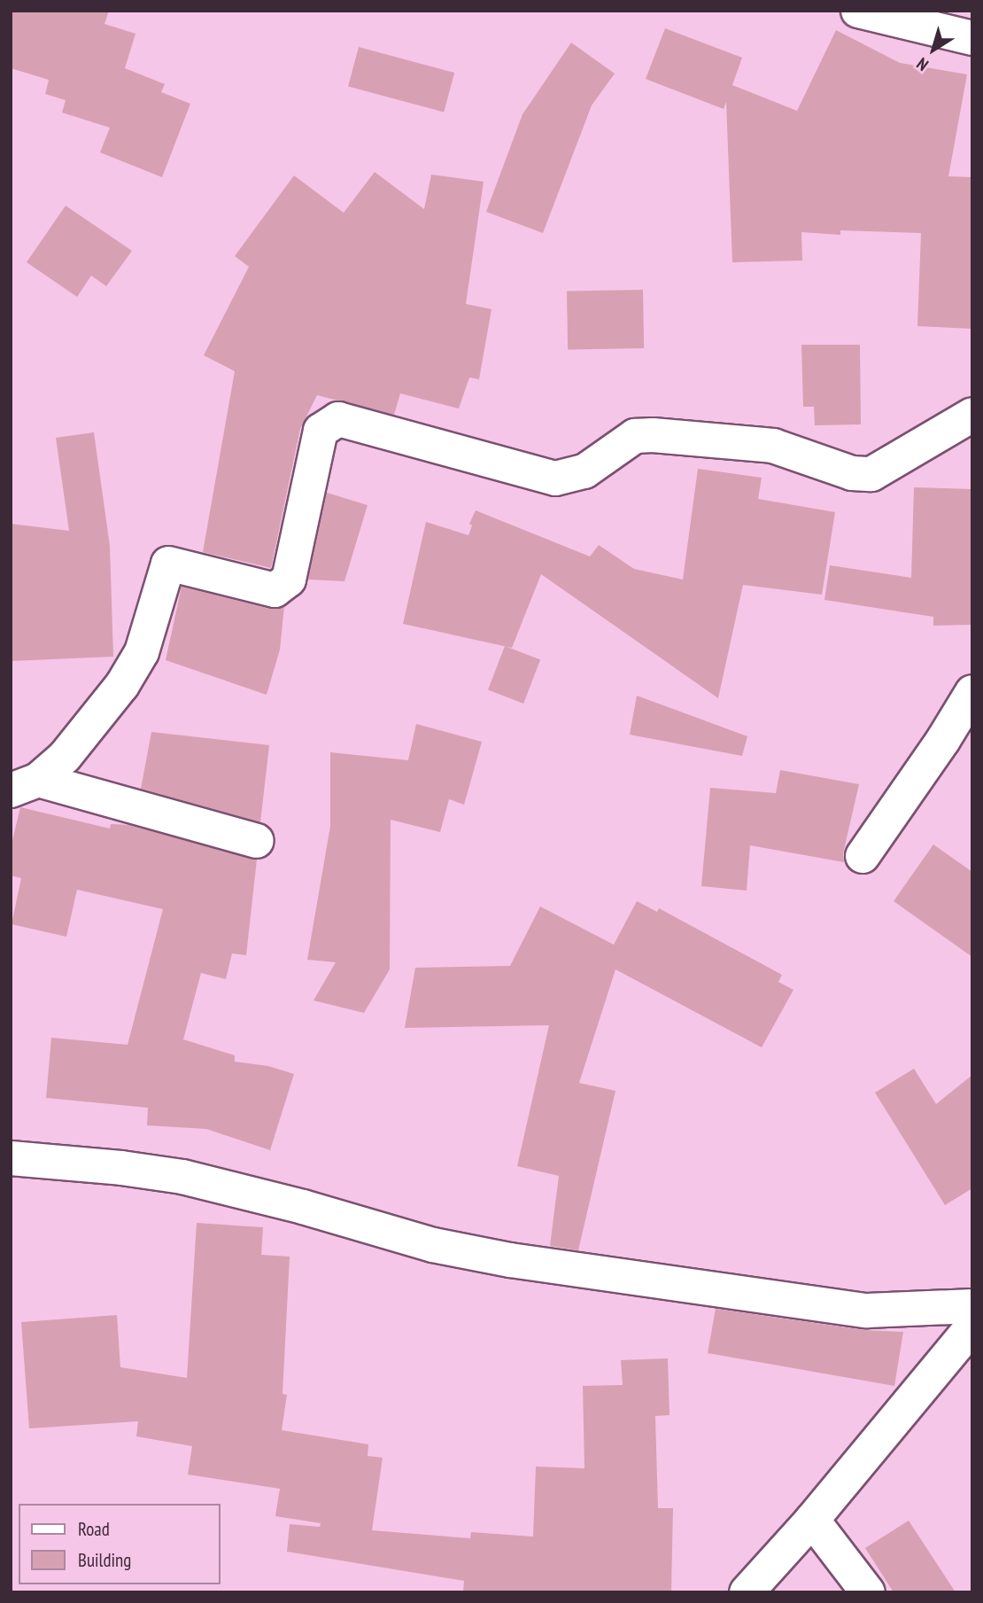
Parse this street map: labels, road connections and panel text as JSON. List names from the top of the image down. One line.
{"legend":["Road","Building"],"north":"bottom left"}
